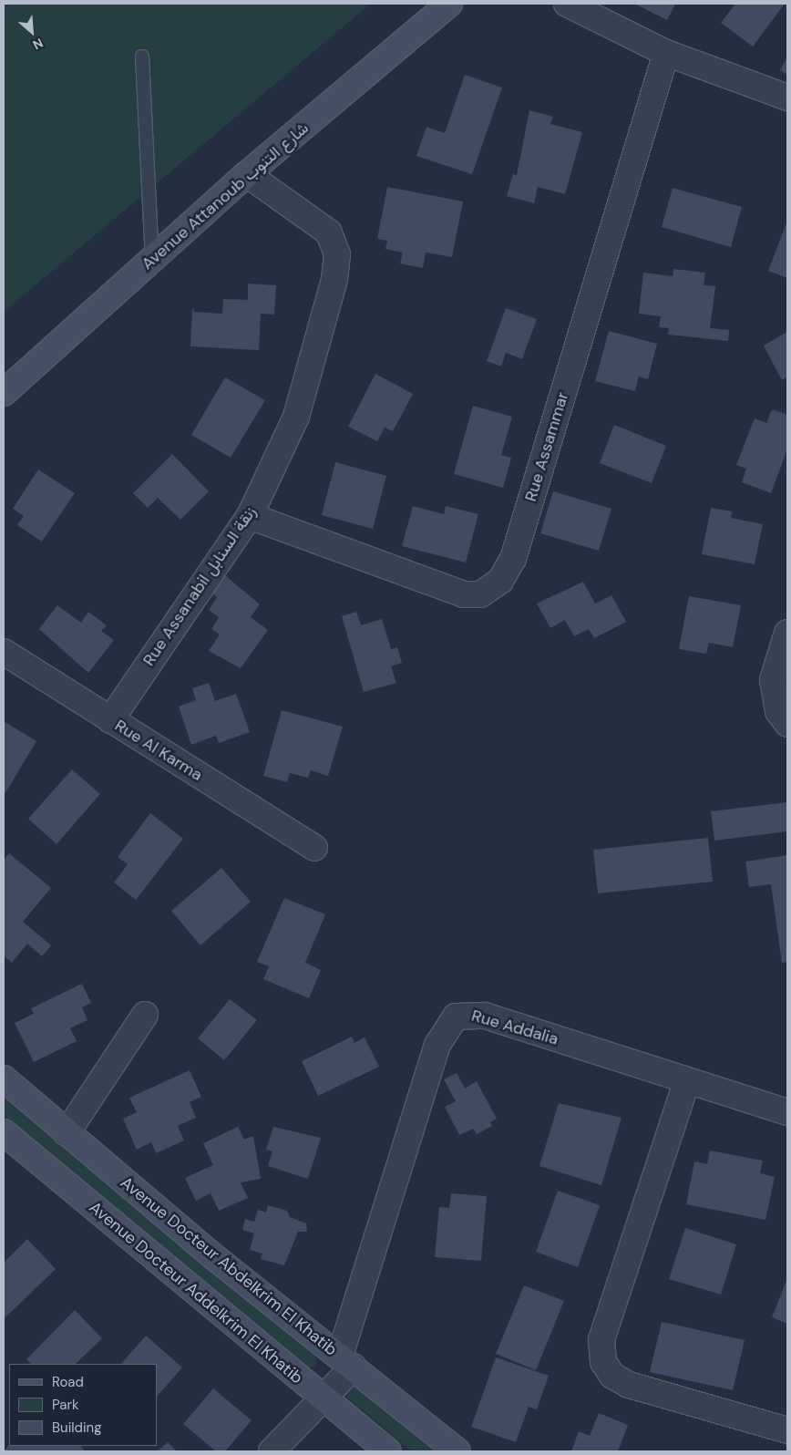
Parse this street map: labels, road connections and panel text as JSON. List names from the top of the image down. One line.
{"streets":{"main road":["Avenue Attanoub شارع التنوب","Avenue Docteur Abdelkrim El Khatib","Avenue Docteur Addelkrim El Khatib"],"street":["Rue Assammar","Rue Assanabil زنقة السنابل","Rue Al Karma","Rue Addalia"]},"crossings":[["Avenue Attanoub شارع التنوب","Rue Assanabil زنقة السنابل"],["Rue Assammar","Rue Assanabil زنقة السنابل"],["Rue Assanabil زنقة السنابل","Rue Al Karma"],["Rue Addalia","Avenue Docteur Abdelkrim El Khatib"]],"legend":["Road","Park","Building"],"north":"bottom right"}
